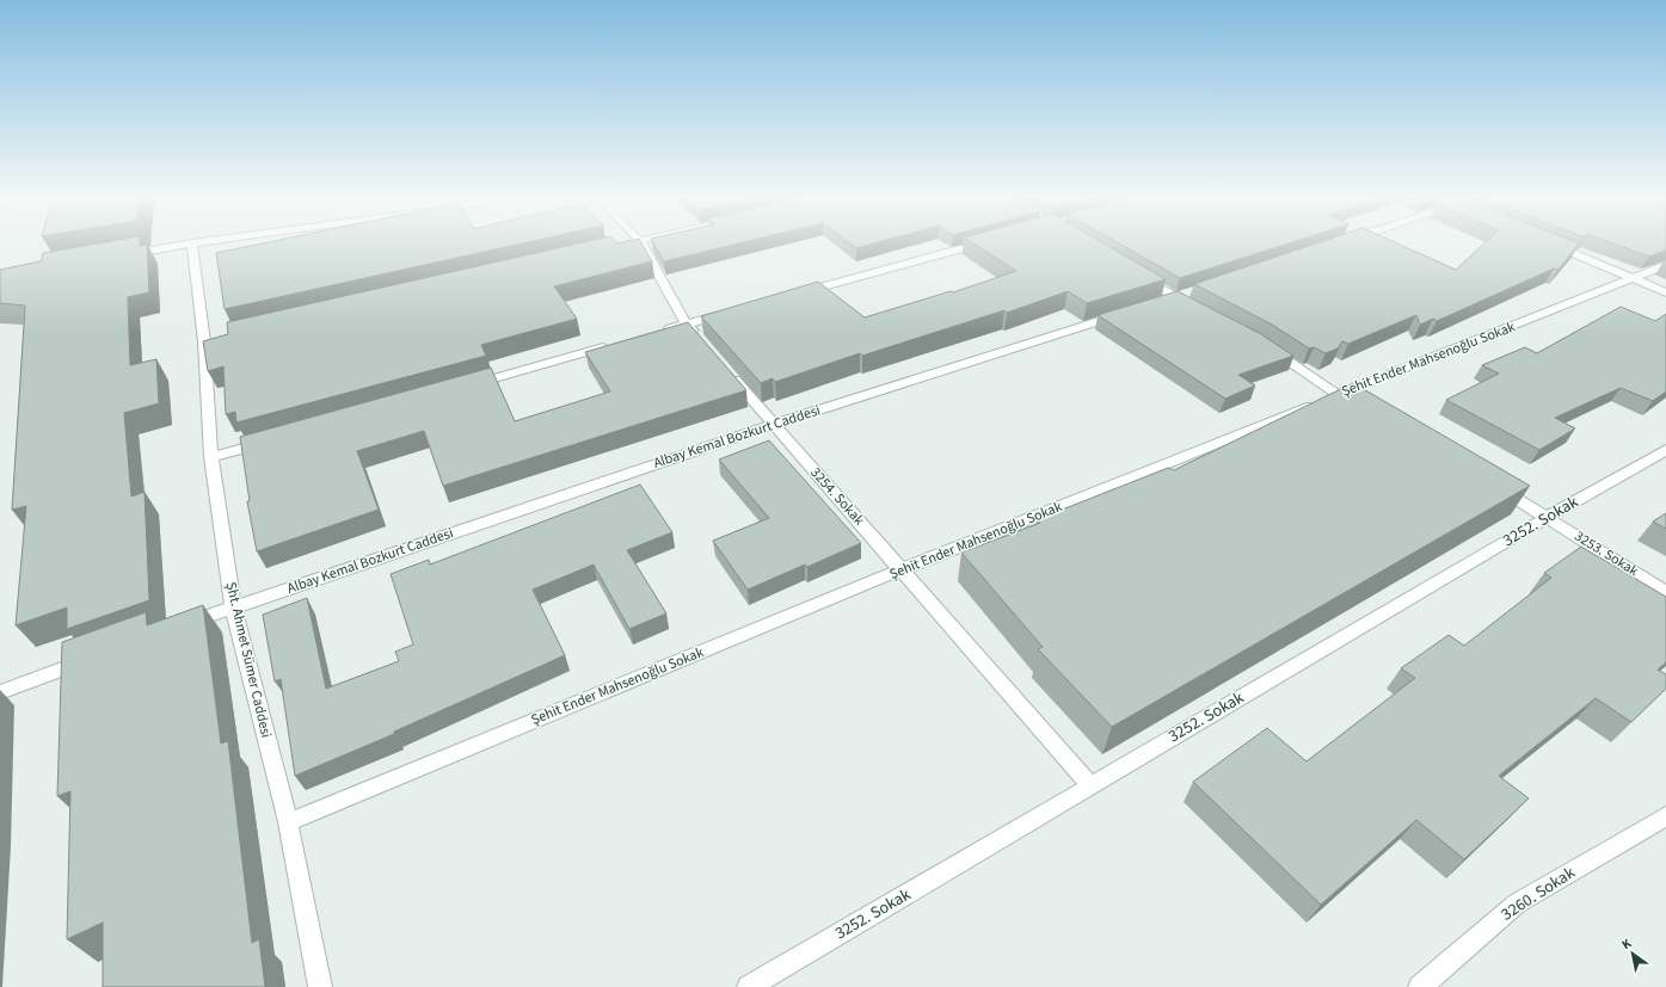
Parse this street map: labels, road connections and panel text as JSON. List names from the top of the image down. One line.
{"streets":{"street":["Şehit Ender Mahsenoğlu Sokak","Albay Kemal Bozkurt Caddesi","3254. Sokak","3252. Sokak","3253. Sokak","Şht. Ahmet Sümer Caddesi","3260. Sokak"]},"crossings":[["Şehit Ender Mahsenoğlu Sokak","3254. Sokak"],["Şehit Ender Mahsenoğlu Sokak","Şht. Ahmet Sümer Caddesi"],["Albay Kemal Bozkurt Caddesi","3254. Sokak"],["Albay Kemal Bozkurt Caddesi","Şht. Ahmet Sümer Caddesi"],["3254. Sokak","3252. Sokak"],["3252. Sokak","3253. Sokak"]],"north":"top left"}
